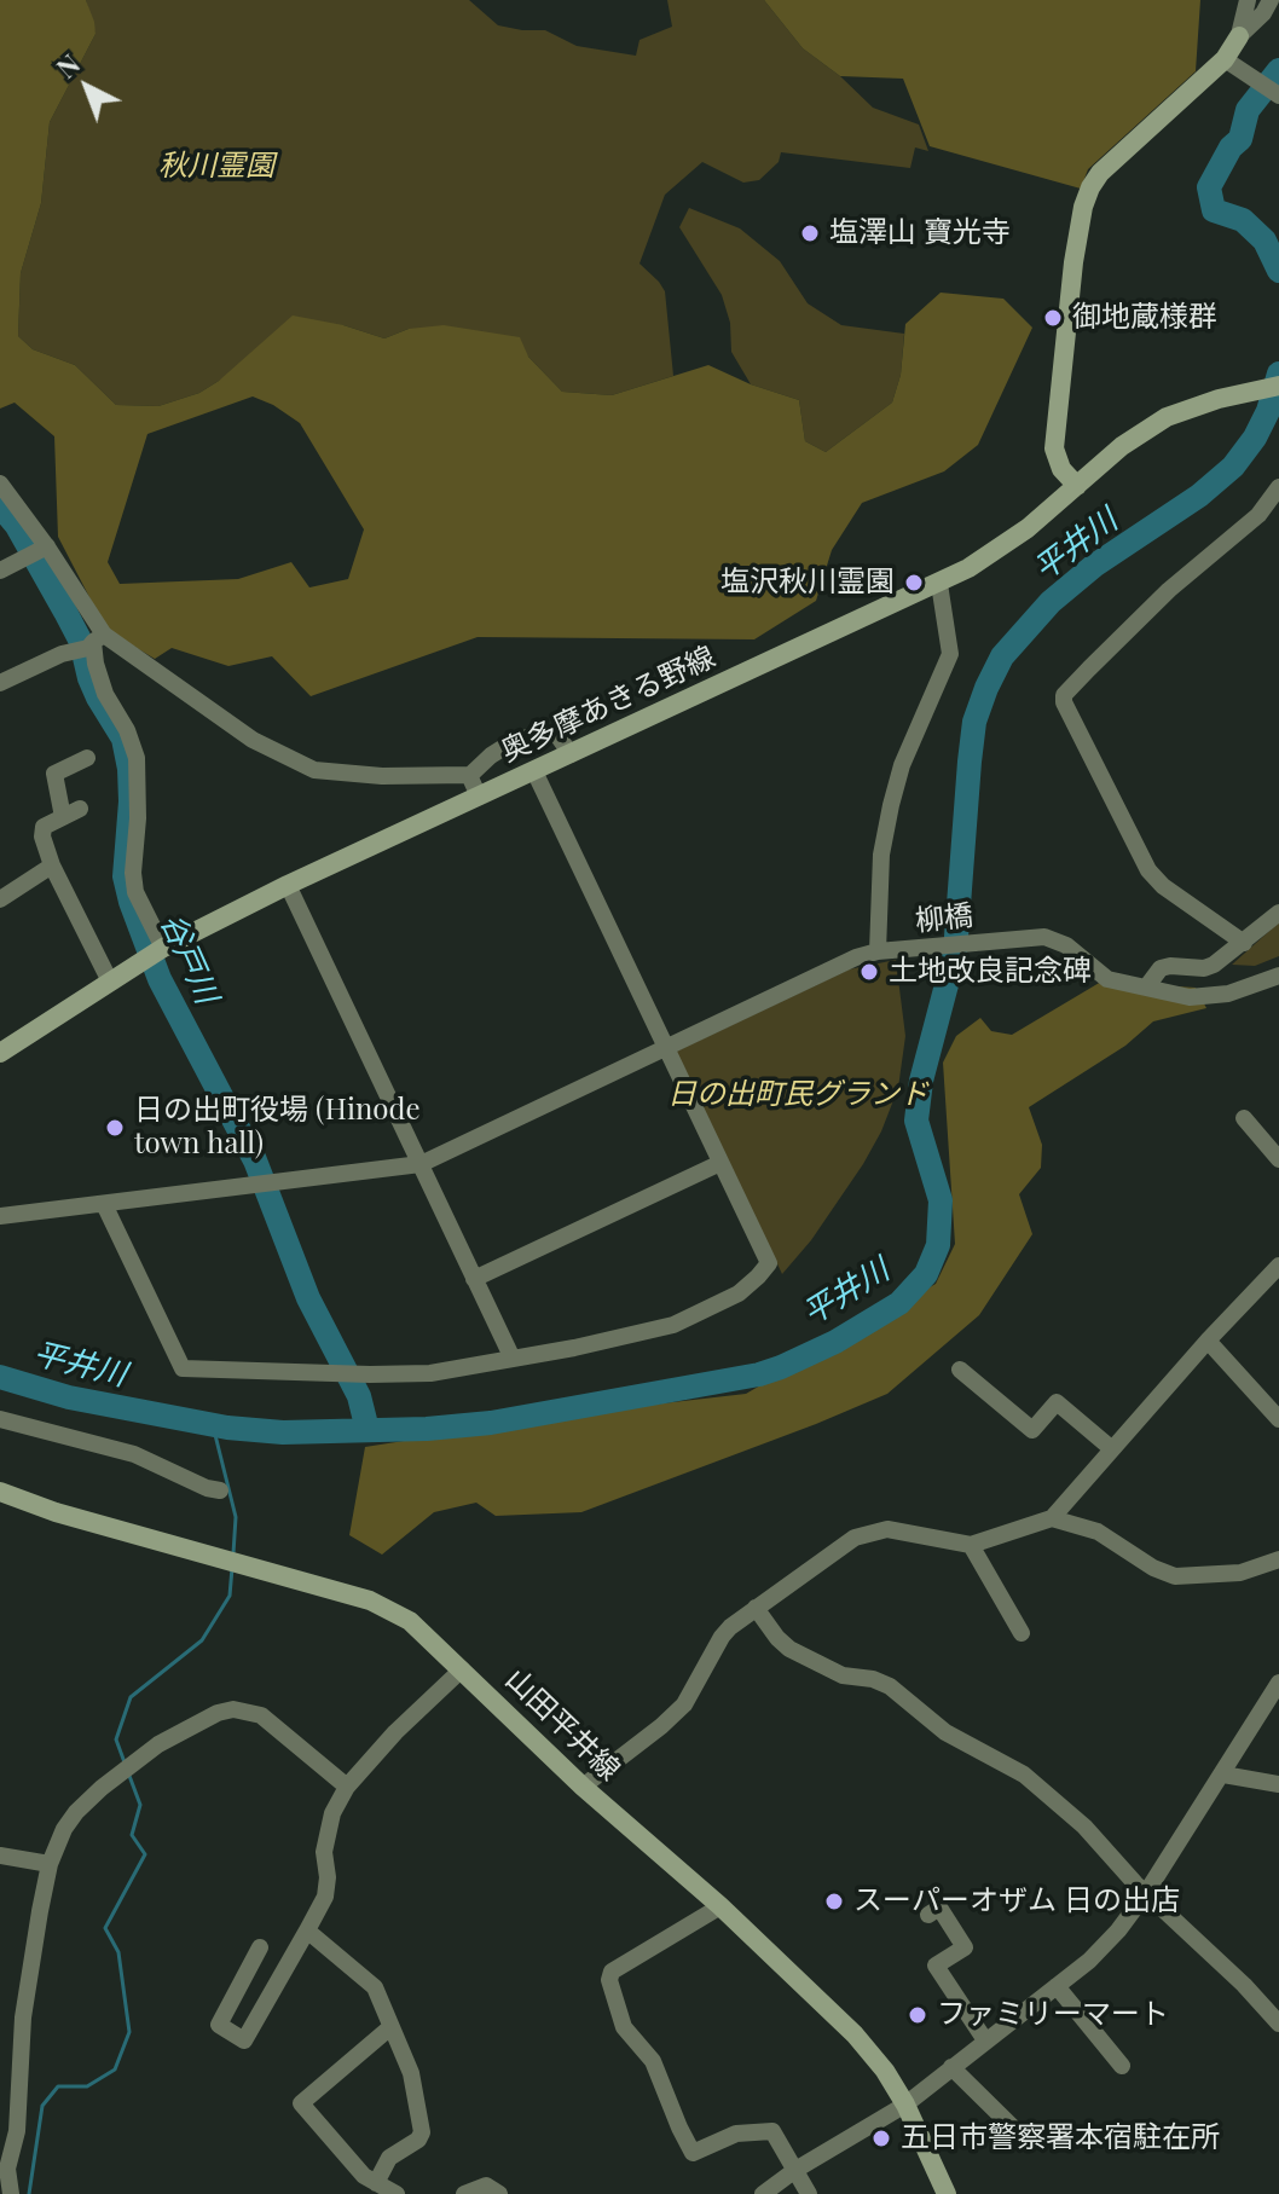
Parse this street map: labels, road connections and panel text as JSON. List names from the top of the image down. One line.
{"streets":{"main road":["奥多摩あきる野線","山田平井線"],"street":["柳橋"]},"water":["平井川","谷戸川"],"parks":["秋川霊園","日の出町民グランド"],"places":["塩澤山 寶光寺","御地蔵様群","塩沢秋川霊園","土地改良記念碑","日の出町役場 (Hinode town hall)","スーパーオザム 日の出店","ファミリーマート","五日市警察署本宿駐在所"],"north":"top left"}
